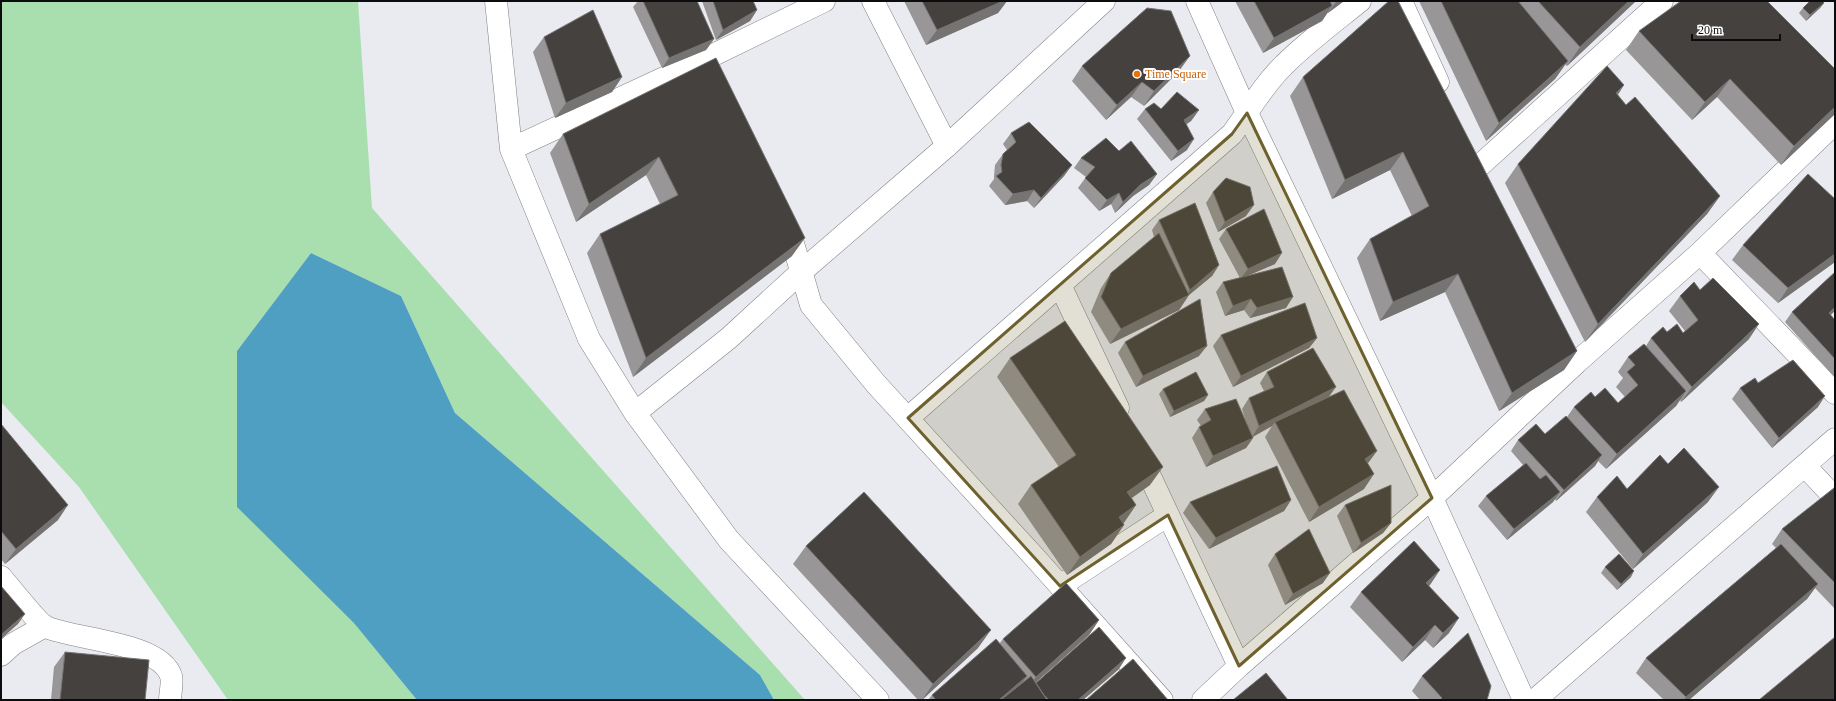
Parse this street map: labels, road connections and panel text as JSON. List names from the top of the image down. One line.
{"places":["Time Square"],"scale_bar":"20 m"}
